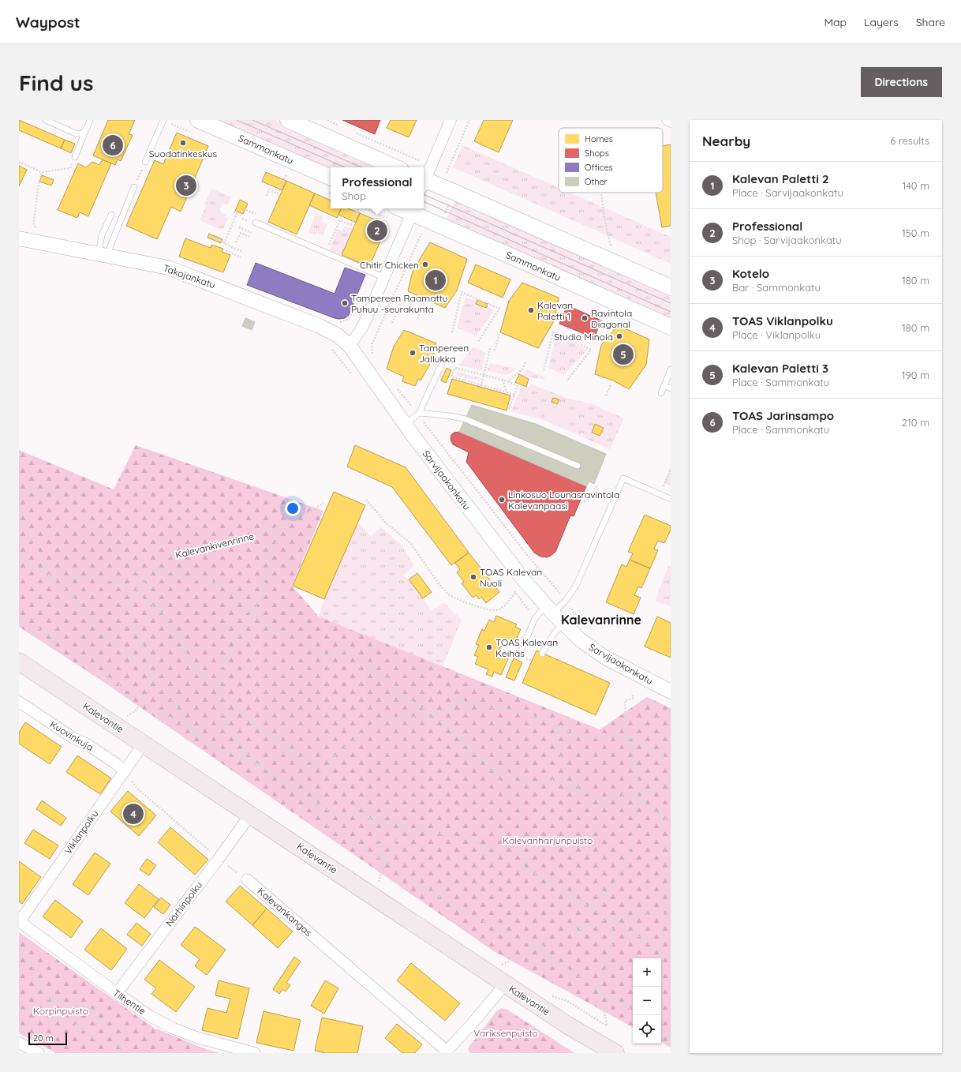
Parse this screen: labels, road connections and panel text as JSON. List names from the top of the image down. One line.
{"streets":{"main road":["Sammonkatu","Kalevantie"],"street":["Takojankatu","Sarvijaakonkatu","Kuovinkuja","Viklanpolku","Närhinpolku","Kalevankangas","Tilhentie"],"path":["Kalevankivenrinne"]},"crossings":[["Takojankatu","Sarvijaakonkatu"],["Kalevantie","Viklanpolku"],["Kalevantie","Närhinpolku"],["Kuovinkuja","Viklanpolku"],["Viklanpolku","Tilhentie"],["Närhinpolku","Tilhentie"]],"districts":["Kalevanrinne"],"parks":["Kalevanharjunpuisto","Korpinpuisto","Variksenpuisto"],"places":["Suodatinkeskus","Chitir Chicken","Tampereen Raamattu Puhuu -seurakunta","Kalevan Paletti 1","Ravintola Diagonal","Studio Minola","Tampereen Jallukka","Linkosuo Lounasravintola Kalevanpaasi","TOAS Kalevan Nuoli","TOAS Kalevan Keihäs"],"legend":["Homes","Shops","Offices","Other"],"scale_bar":"20 m","page":{"header":"Waypost","nav":["Map","Layers","Share"],"buttons":"Directions","title":"Find us","heading":["Nearby","6 results"],"pins":["6","3","2","1","5","4"],"list":[{"mark":"1","name":"Kalevan Paletti 2","note":"Place · Sarvijaakonkatu","value":"140 m"},{"mark":"2","name":"Professional","note":"Shop · Sarvijaakonkatu","value":"150 m"},{"mark":"3","name":"Kotelo","note":"Bar · Sammonkatu","value":"180 m"},{"mark":"4","name":"TOAS Viklanpolku","note":"Place · Viklanpolku","value":"180 m"},{"mark":"5","name":"Kalevan Paletti 3","note":"Place · Sammonkatu","value":"190 m"},{"mark":"6","name":"TOAS Jarinsampo","note":"Place · Sammonkatu","value":"210 m"}],"popup":["Professional","Shop"],"map_buttons":["+","−"],"scale":"20 m"}}
